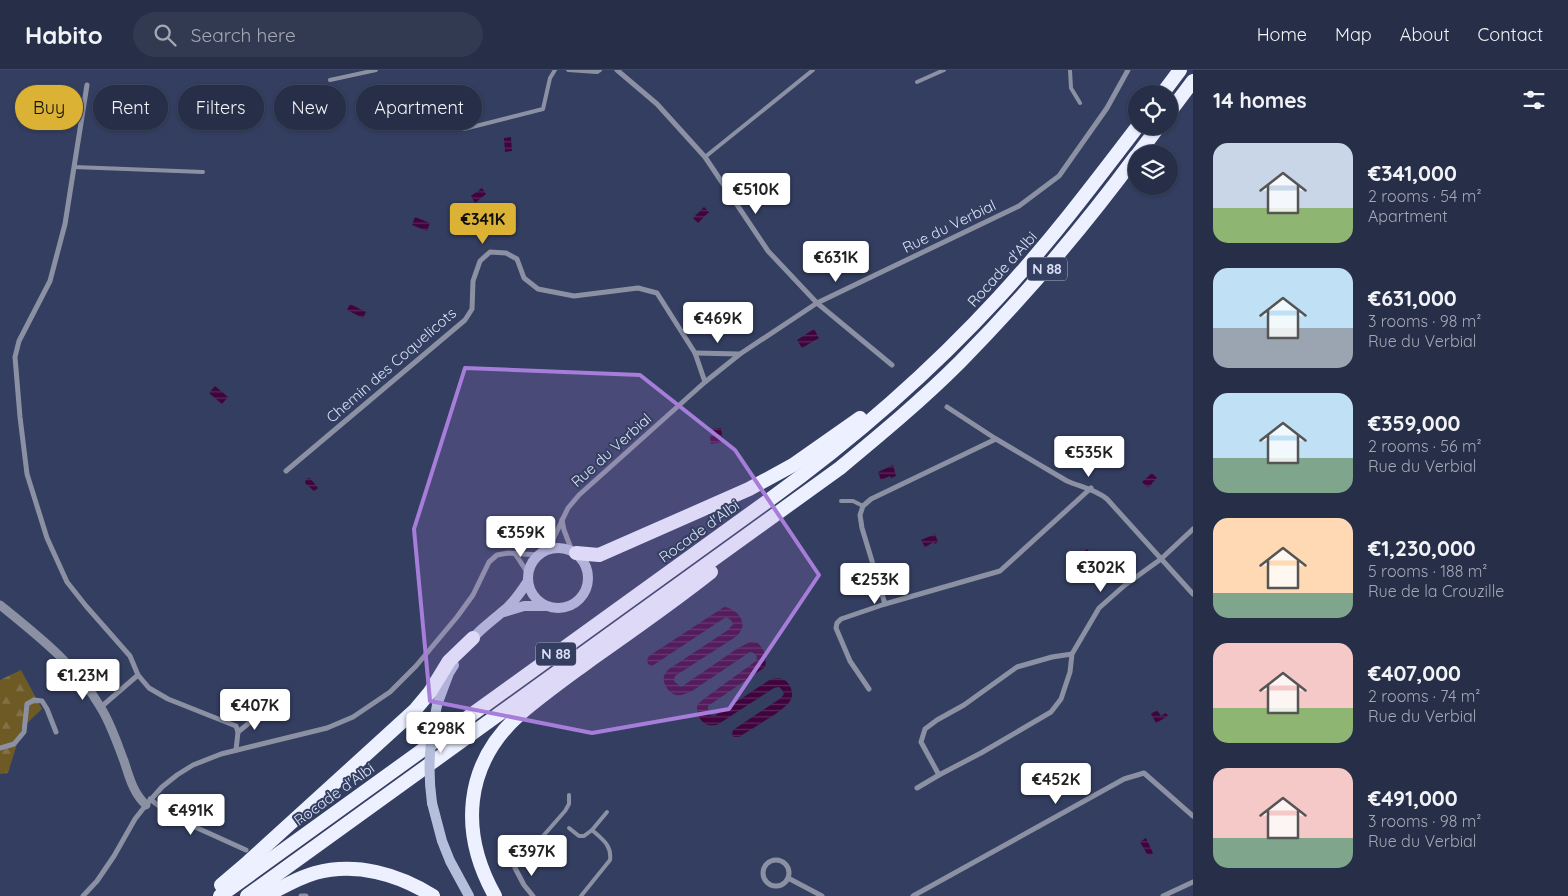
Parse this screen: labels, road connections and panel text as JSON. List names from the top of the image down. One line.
{"streets":{"highway":["Rocade d'Albi","N 88"],"street":["Rue du Verbial","Chemin des Coquelicots"]},"crossings":[["Rue du Verbial","Chemin des Coquelicots"]],"page":{"header":"Habito","search":"Search here","nav":["Home","Map","About","Contact"],"heading":"14 homes","chip":["Buy","Rent","Filters","New","Apartment"],"list":[{"name":"€341,000","note":"2 rooms · 54 m² · Apartment"},{"name":"€631,000","note":"3 rooms · 98 m² · Rue du Verbial"},{"name":"€359,000","note":"2 rooms · 56 m² · Rue du Verbial"},{"name":"€1,230,000","note":"5 rooms · 188 m² · Rue de la Crouzille"},{"name":"€407,000","note":"2 rooms · 74 m² · Rue du Verbial"},{"name":"€491,000","note":"3 rooms · 98 m² · Rue du Verbial"}],"price":["€510K","€341K","€631K","€469K","€535K","€359K","€302K","€253K","€1.23M","€407K","€298K","€452K","€491K","€397K"]}}
